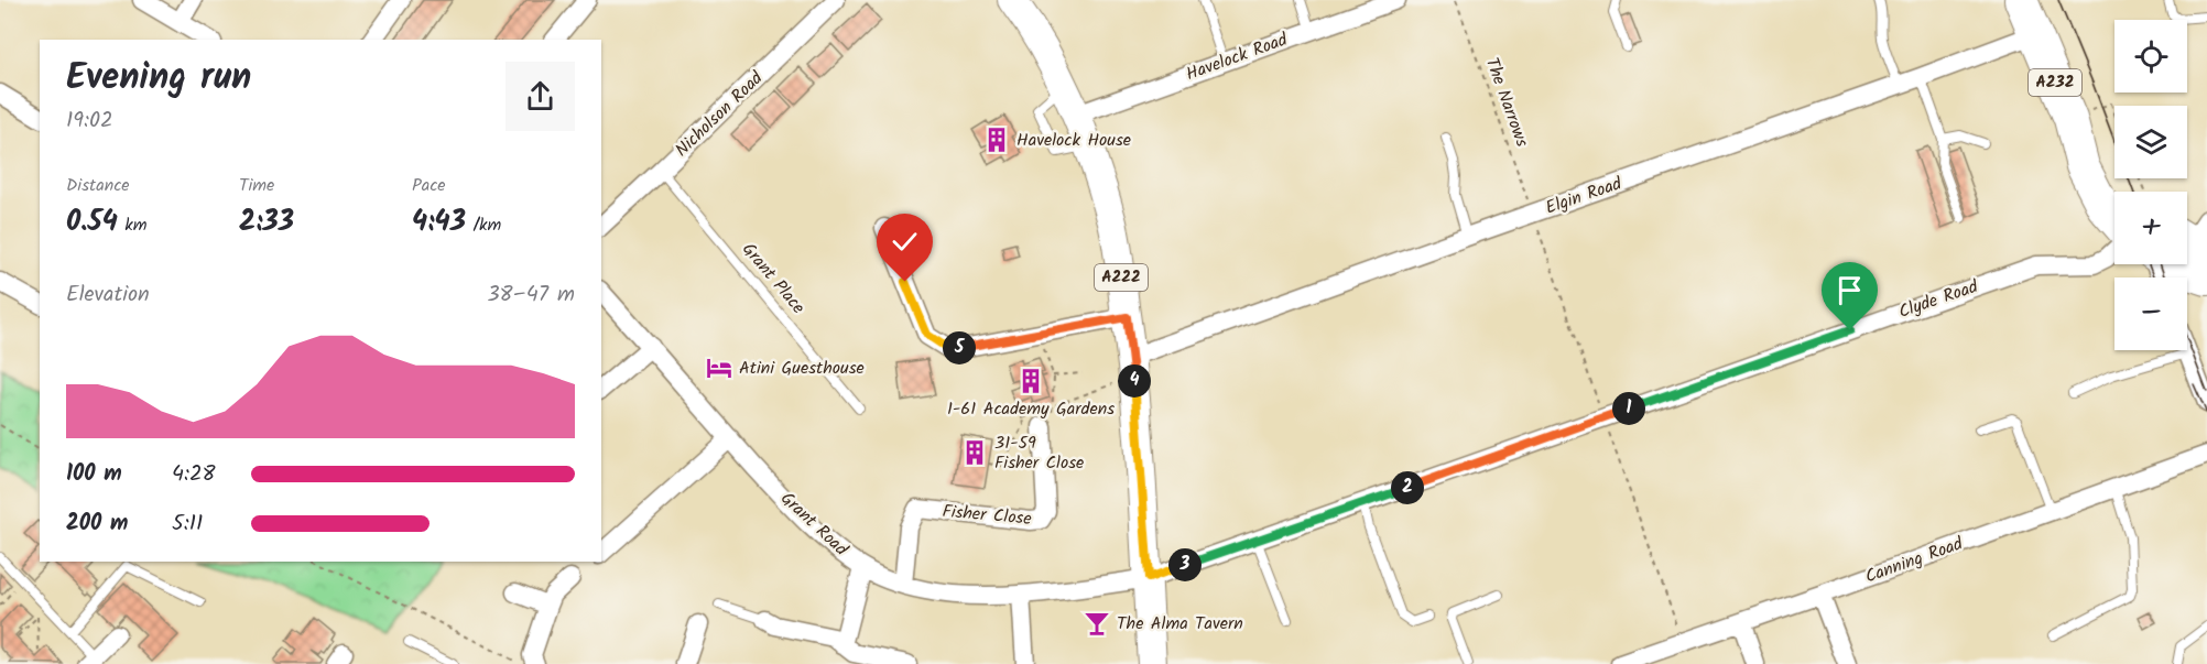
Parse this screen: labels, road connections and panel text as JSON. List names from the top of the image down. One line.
{"streets":{"highway":["A232"],"main road":["A222"],"street":["Havelock Road","Nicholson Road","Elgin Road","Clyde Road","Fisher Close","Grant Road","Canning Road"],"lane":["Grant Place"],"path":["The Narrows"]},"crossings":[["Havelock Road","A222"],["A232","Elgin Road"],["The Narrows","Elgin Road"],["Nicholson Road","Grant Place"],["Elgin Road","A222"],["A222","Clyde Road"],["A222","Grant Road"],["Clyde Road","Grant Road"],["Fisher Close","Grant Road"]],"places":{"building":["Havelock House","1-61 Academy Gardens","31-59 Fisher Close"],"hotel":["Atini Guesthouse"],"bar":["The Alma Tavern"]},"page":{"map_buttons":["+","−"],"heading":["Evening run","19:02"],"stats":[["Distance","0.54 km"],["Time","2:33"],["Pace","4:43 /km"]],"chart":["Elevation","38–47 m"],"pins":["5","4","1","2","3"],"list":[{"name":"100 m","note":"4:28"},{"name":"200 m","note":"5:11"}]}}
